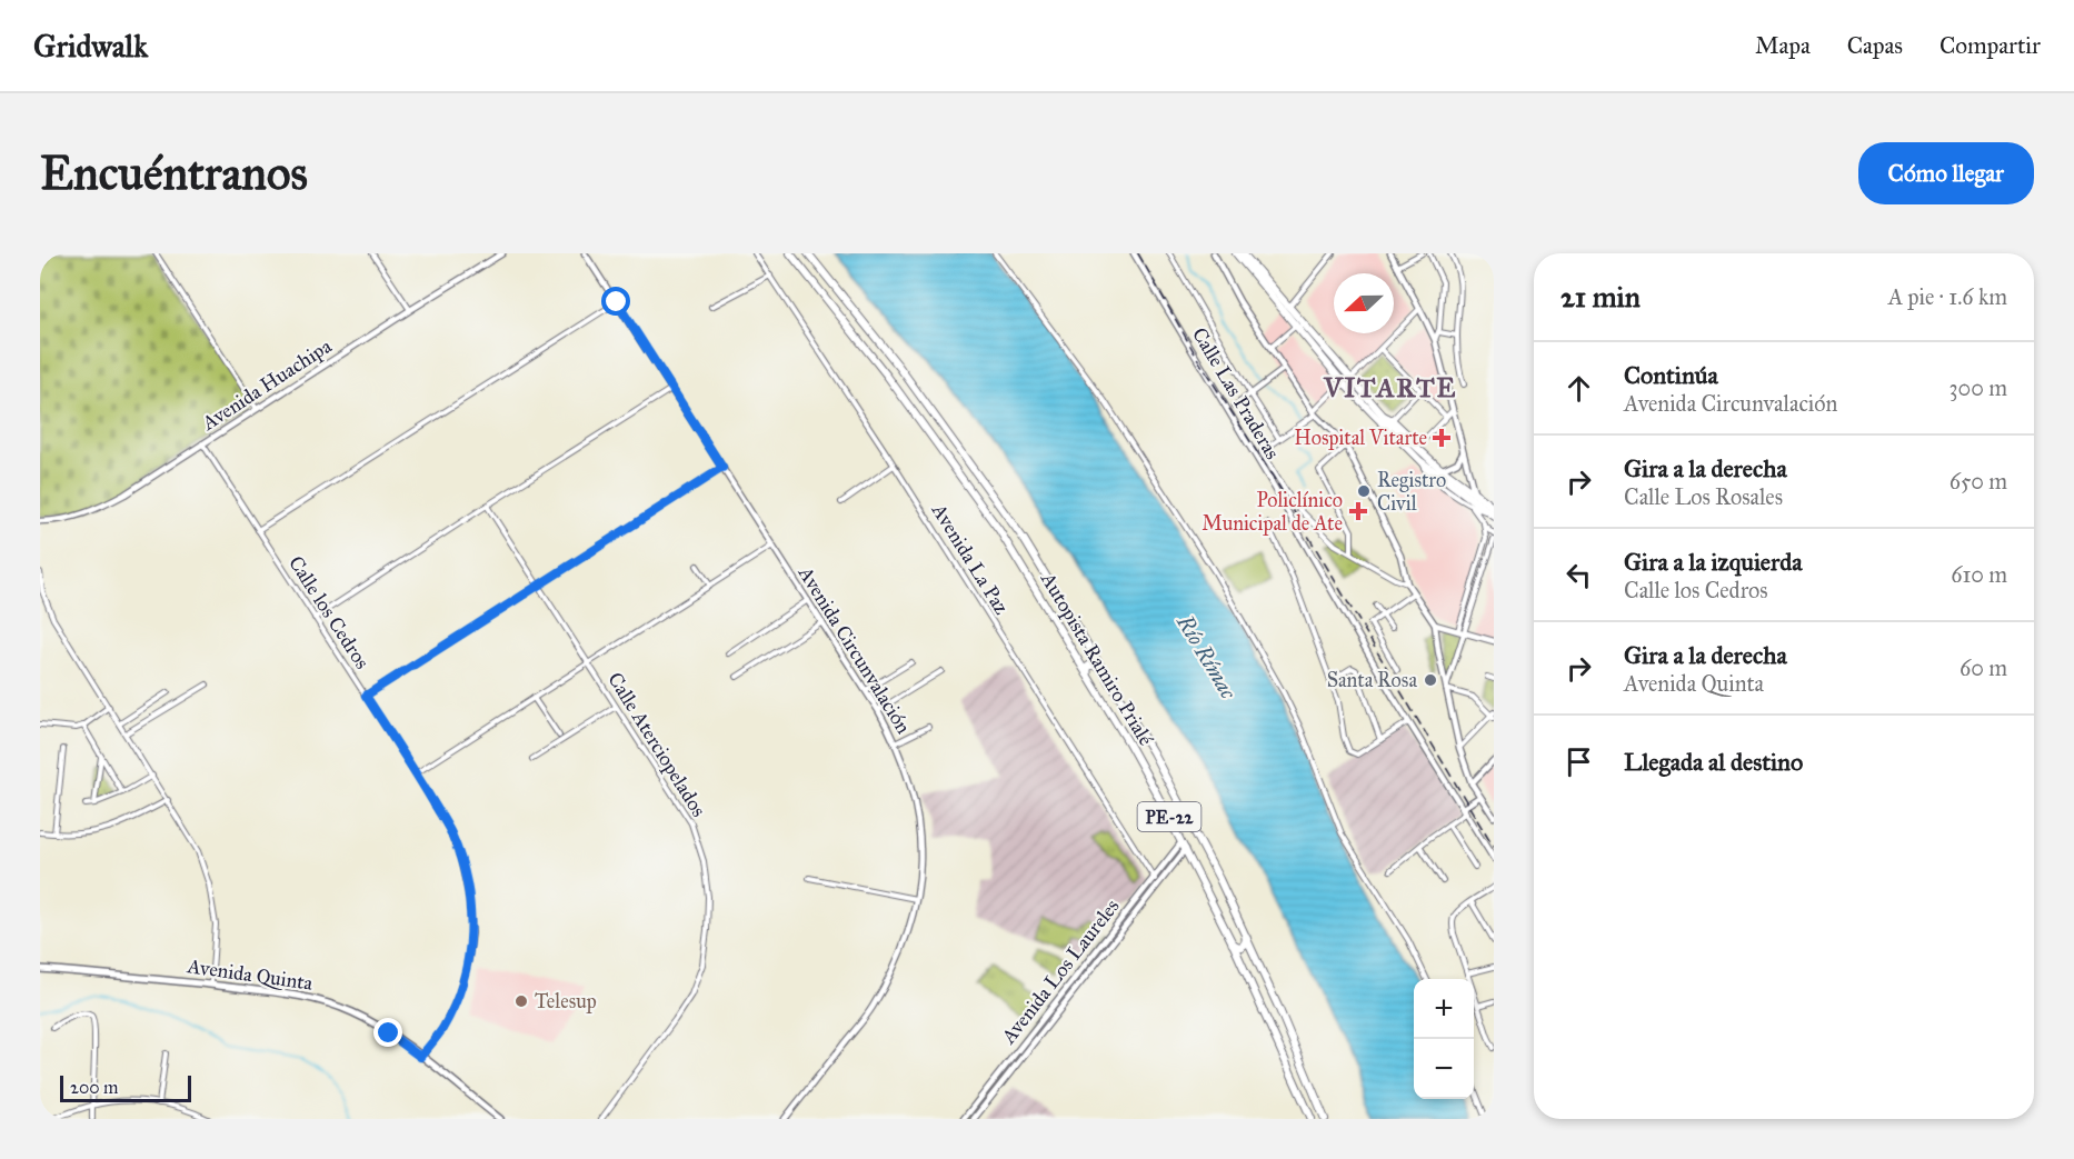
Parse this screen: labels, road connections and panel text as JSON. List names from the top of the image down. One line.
{"streets":{"main road":["Autopista Ramiro Prialé","PE-22","Avenida Quinta"],"street":["Avenida Huachipa","Calle Las Praderas","Avenida La Paz","Calle los Cedros","Avenida Circunvalación","Calle Aterciopelados","Avenida Los Laureles"]},"crossings":[["Avenida Huachipa","Calle los Cedros"],["Avenida La Paz","Avenida Los Laureles"],["Calle los Cedros","Avenida Quinta"],["Autopista Ramiro Prialé","Avenida Los Laureles"]],"districts":["VITARTE"],"water":["Río Rímac"],"places":{"health":["Hospital Vitarte","Policlínico Municipal de Ate"],"other":["Registro Civil","Santa Rosa","Telesup"]},"scale_bar":"200 m","north":"left","page":{"header":"Gridwalk","nav":["Mapa","Capas","Compartir"],"buttons":"Cómo llegar","title":"Encuéntranos","heading":["21 min","A pie · 1.6 km"],"list":[["Continúa","Avenida Circunvalación","300 m"],["Gira a la derecha","Calle Los Rosales","650 m"],["Gira a la izquierda","Calle los Cedros","610 m"],["Gira a la derecha","Avenida Quinta","60 m"],"Llegada al destino"],"map_buttons":["+","−"],"scale":"200 m"}}
